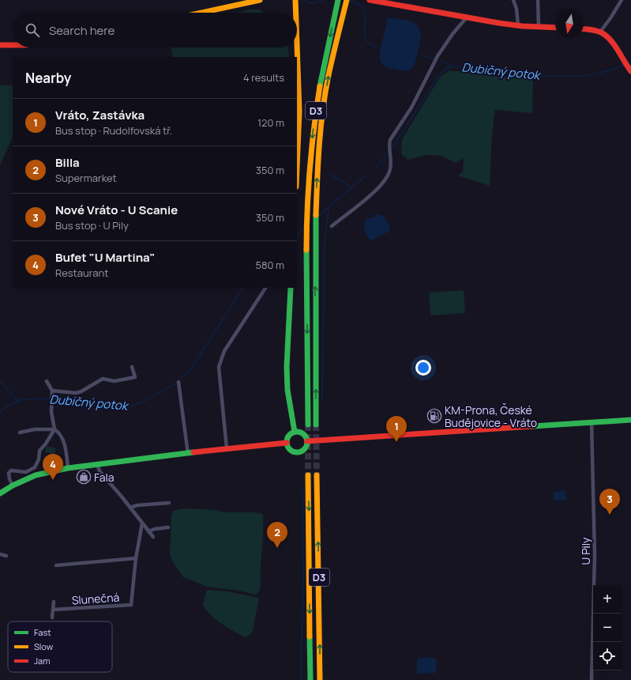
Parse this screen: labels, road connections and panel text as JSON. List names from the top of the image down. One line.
{"streets":{"main road":["D3"],"street":["U Pily","Slunečná"]},"water":["Dubičný potok"],"places":{"fuel station":["KM-Prona, České Budějovice - Vráto"],"shop":["Fala"]},"legend":["Fast","Slow","Jam"],"north":"bottom","page":{"search":"Search here","heading":["Nearby","4 results"],"list":[{"mark":"1","name":"Vráto, Zastávka","note":"Bus stop · Rudolfovská tř.","value":"120 m"},{"mark":"2","name":"Billa","note":"Supermarket","value":"350 m"},{"mark":"3","name":"Nové Vráto - U Scanie","note":"Bus stop · U Pily","value":"350 m"},{"mark":"4","name":"Bufet \"U Martina\"","note":"Restaurant","value":"580 m"}],"pins":["1","4","3","2"],"map_buttons":["+","−"]}}
